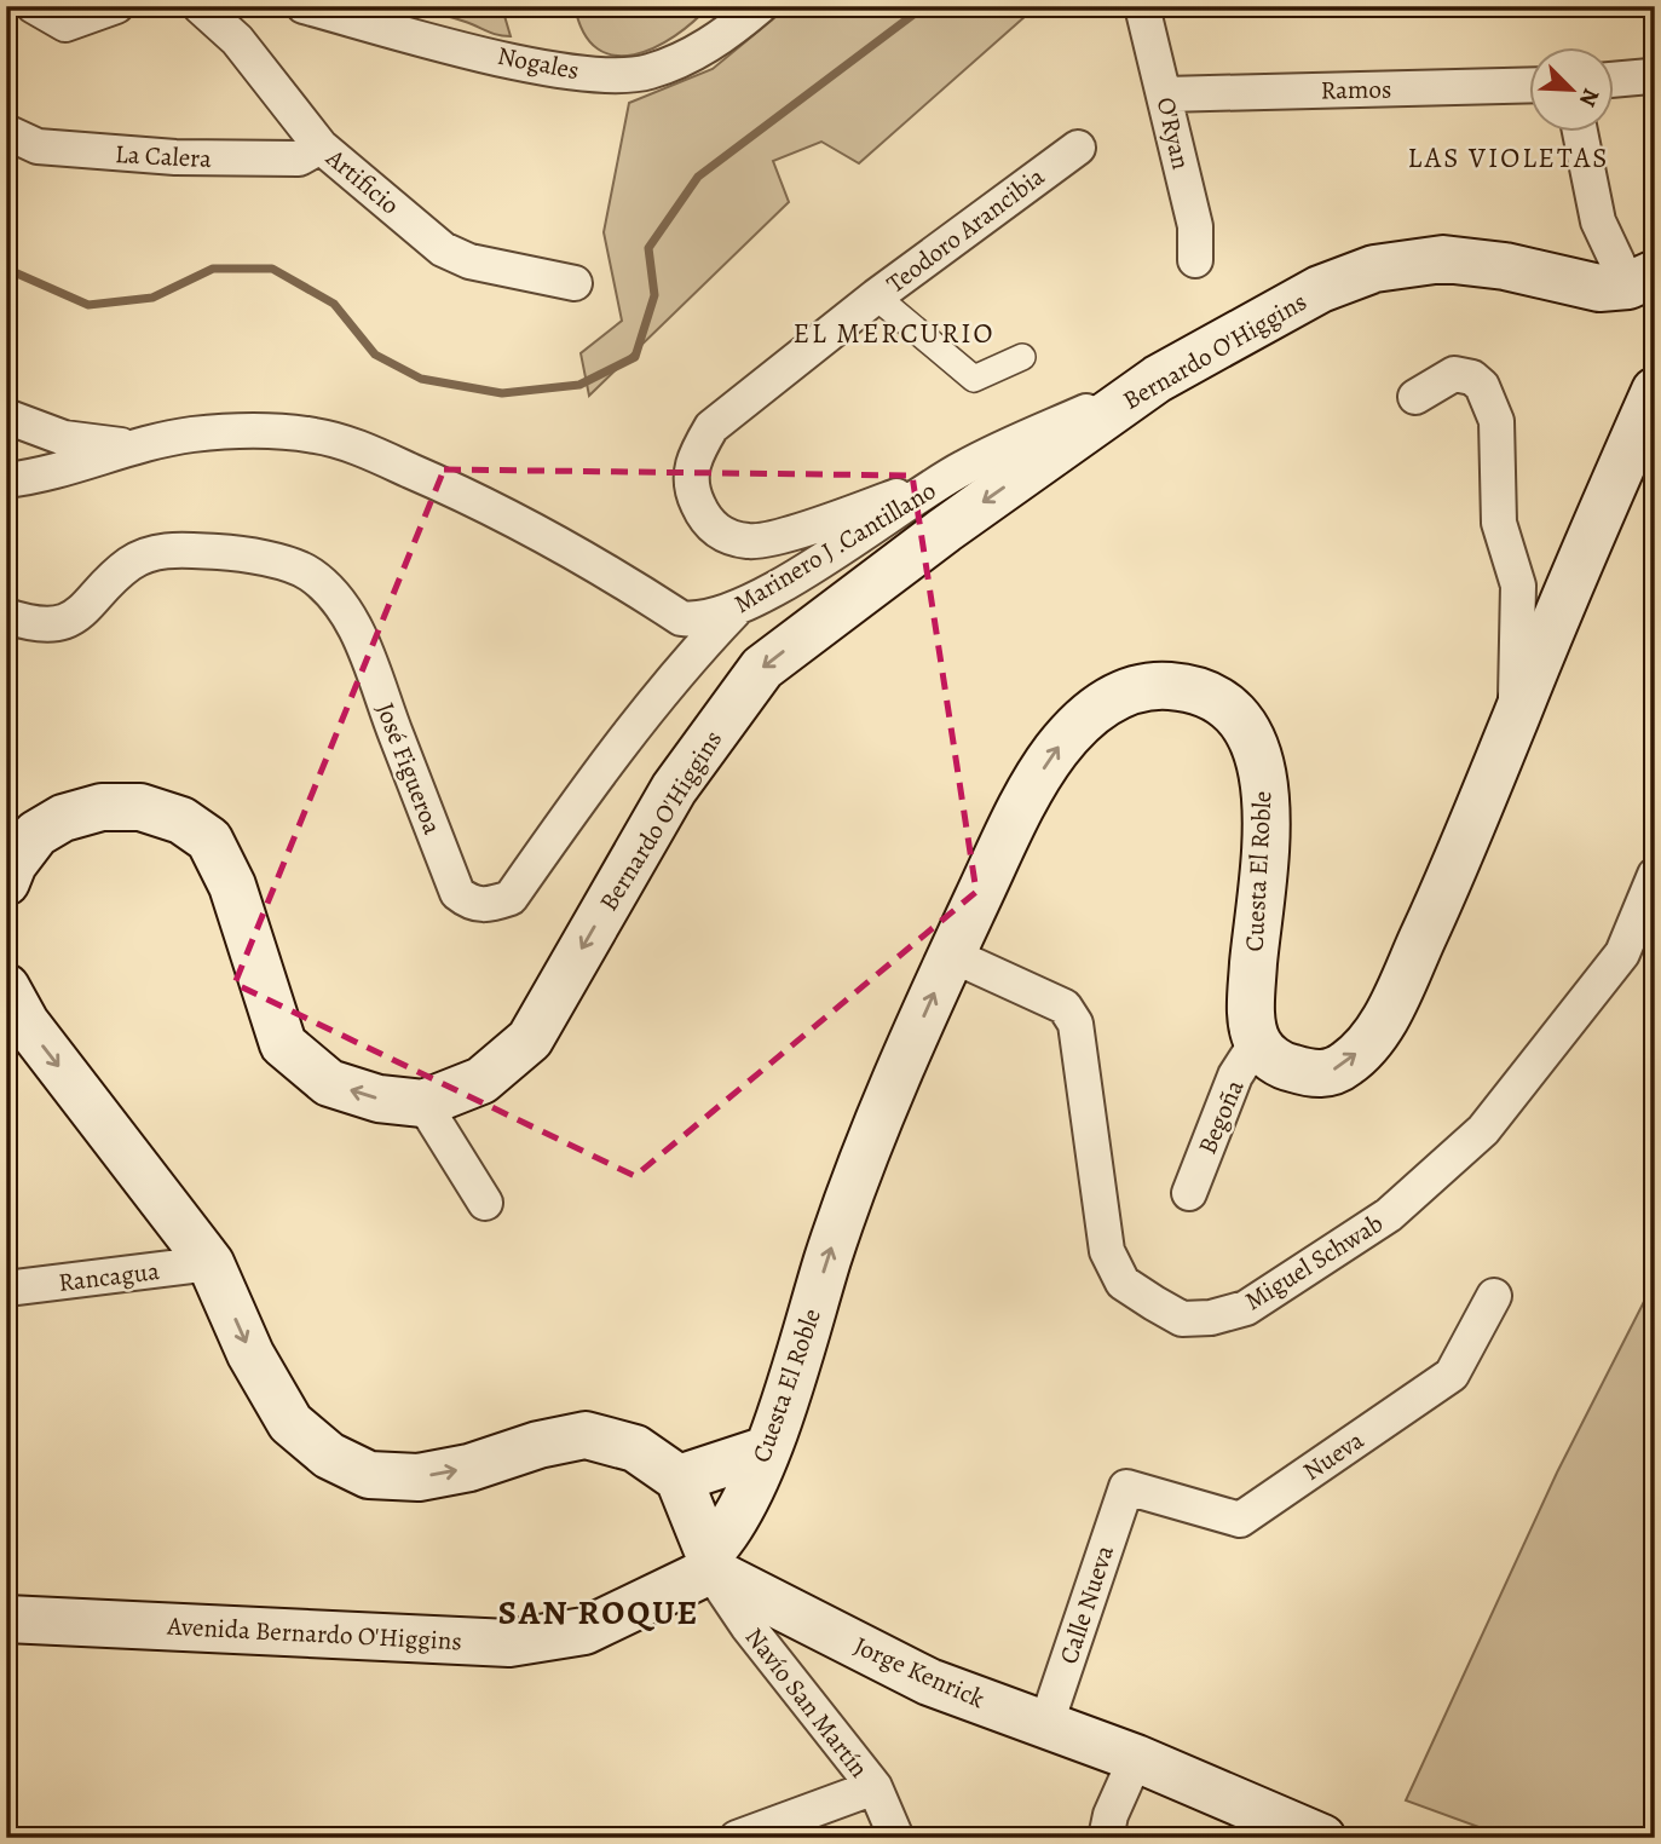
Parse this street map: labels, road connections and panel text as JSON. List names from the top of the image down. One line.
{"streets":{"main road":["Bernardo O'Higgins","Cuesta El Roble","Avenida Bernardo O'Higgins","Jorge Kenrick"],"street":["Nogales","Ramos","O'Ryan","La Calera","Artificio","Teodoro Arancibia","Marinero J .Cantillano","José Figueroa","Begoña","Miguel Schwab","Rancagua","Nueva","Calle Nueva","Navío San Martín"]},"crossings":[["Ramos","O'Ryan"],["La Calera","Artificio"],["Teodoro Arancibia","Marinero J .Cantillano"],["Bernardo O'Higgins","Marinero J .Cantillano"],["Marinero J .Cantillano","José Figueroa"],["Cuesta El Roble","Begoña"],["Cuesta El Roble","Miguel Schwab"],["Cuesta El Roble","Avenida Bernardo O'Higgins"],["Cuesta El Roble","Jorge Kenrick"],["Cuesta El Roble","Navío San Martín"],["Nueva","Calle Nueva"],["Calle Nueva","Jorge Kenrick"],["Avenida Bernardo O'Higgins","Jorge Kenrick"],["Avenida Bernardo O'Higgins","Navío San Martín"],["Jorge Kenrick","Navío San Martín"]],"districts":["LAS VIOLETAS","EL MERCURIO","SAN ROQUE"],"north":"bottom right"}
